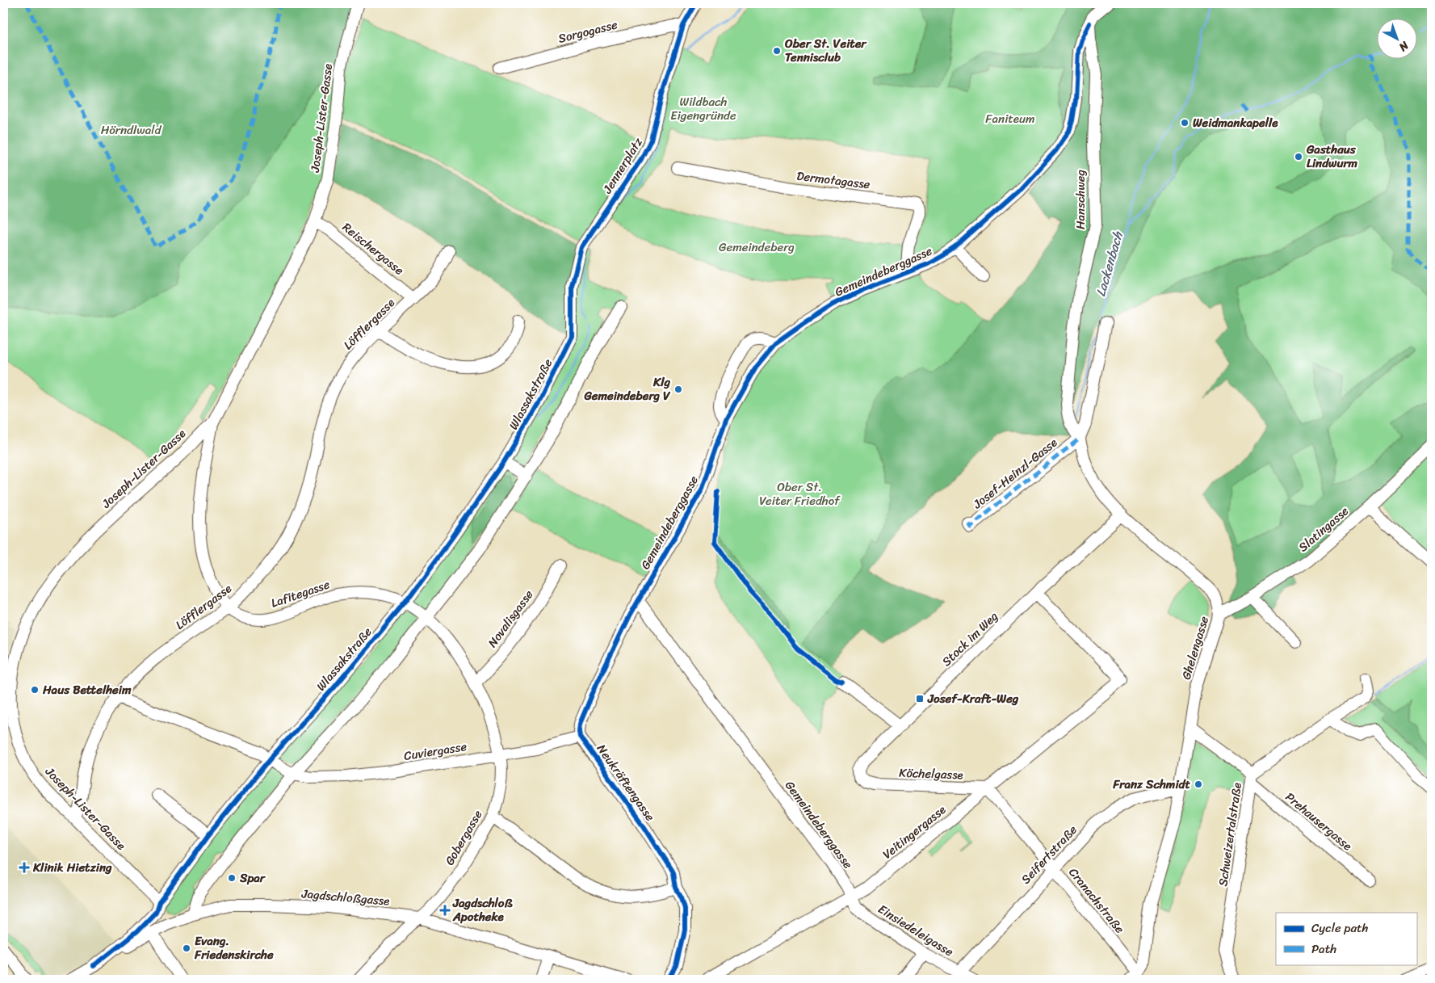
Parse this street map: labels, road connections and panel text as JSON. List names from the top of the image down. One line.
{"streets":{"street":["Sorgogasse","Joseph-Lister-Gasse","Jennerplatz","Dermotagasse","Hanschweg","Reischergasse","Gemeindeberggasse","Löfflergasse","Wlassakstraße","Josef-Heinzl-Gasse","Slatingasse","Lafitegasse","Novalisgasse","Stock im Weg","Ghelengasse","Cuviergasse","Köchelgasse","Neukräftengasse","Prehausergasse","Veitingergasse","Schweizertalstraße","Gobergasse","Seifertstraße","Jagdschloßgasse","Cranachstraße","Einsiedeleigasse"]},"crossings":[["Sorgogasse","Jennerplatz"],["Joseph-Lister-Gasse","Reischergasse"],["Joseph-Lister-Gasse","Löfflergasse"],["Joseph-Lister-Gasse","Wlassakstraße"],["Joseph-Lister-Gasse","Lafitegasse"],["Jennerplatz","Wlassakstraße"],["Dermotagasse","Gemeindeberggasse"],["Hanschweg","Gemeindeberggasse"],["Hanschweg","Josef-Heinzl-Gasse"],["Hanschweg","Ghelengasse"],["Reischergasse","Löfflergasse"],["Gemeindeberggasse","Veitingergasse"],["Gemeindeberggasse","Einsiedeleigasse"],["Löfflergasse","Lafitegasse"],["Wlassakstraße","Lafitegasse"],["Wlassakstraße","Jagdschloßgasse"],["Josef-Heinzl-Gasse","Ghelengasse"],["Slatingasse","Ghelengasse"],["Novalisgasse","Gobergasse"],["Stock im Weg","Ghelengasse"],["Stock im Weg","Köchelgasse"],["Stock im Weg","Veitingergasse"],["Ghelengasse","Prehausergasse"],["Ghelengasse","Seifertstraße"],["Ghelengasse","Cranachstraße"],["Cuviergasse","Neukräftengasse"],["Cuviergasse","Gobergasse"],["Köchelgasse","Veitingergasse"],["Köchelgasse","Cranachstraße"],["Prehausergasse","Schweizertalstraße"],["Veitingergasse","Cranachstraße"],["Veitingergasse","Einsiedeleigasse"],["Gobergasse","Jagdschloßgasse"],["Seifertstraße","Cranachstraße"],["Seifertstraße","Einsiedeleigasse"]],"water":["Lackenbach"],"parks":["Wildbach Eigengründe","Faniteum","Hörndlwald","Gemeindeberg","Ober St. Veiter Friedhof"],"places":{"other":["Ober St. Veiter Tennisclub","Weidmankapelle","Gasthaus Lindwurm","Klg Gemeindeberg V","Haus Bettelheim","Franz Schmidt","Spar","Evang. Friedenskirche"],"transit":["Josef-Kraft-Weg"],"health":["Klinik Hietzing","Jagdschloß Apotheke"]},"legend":["Cycle path","Path"],"north":"bottom right"}
